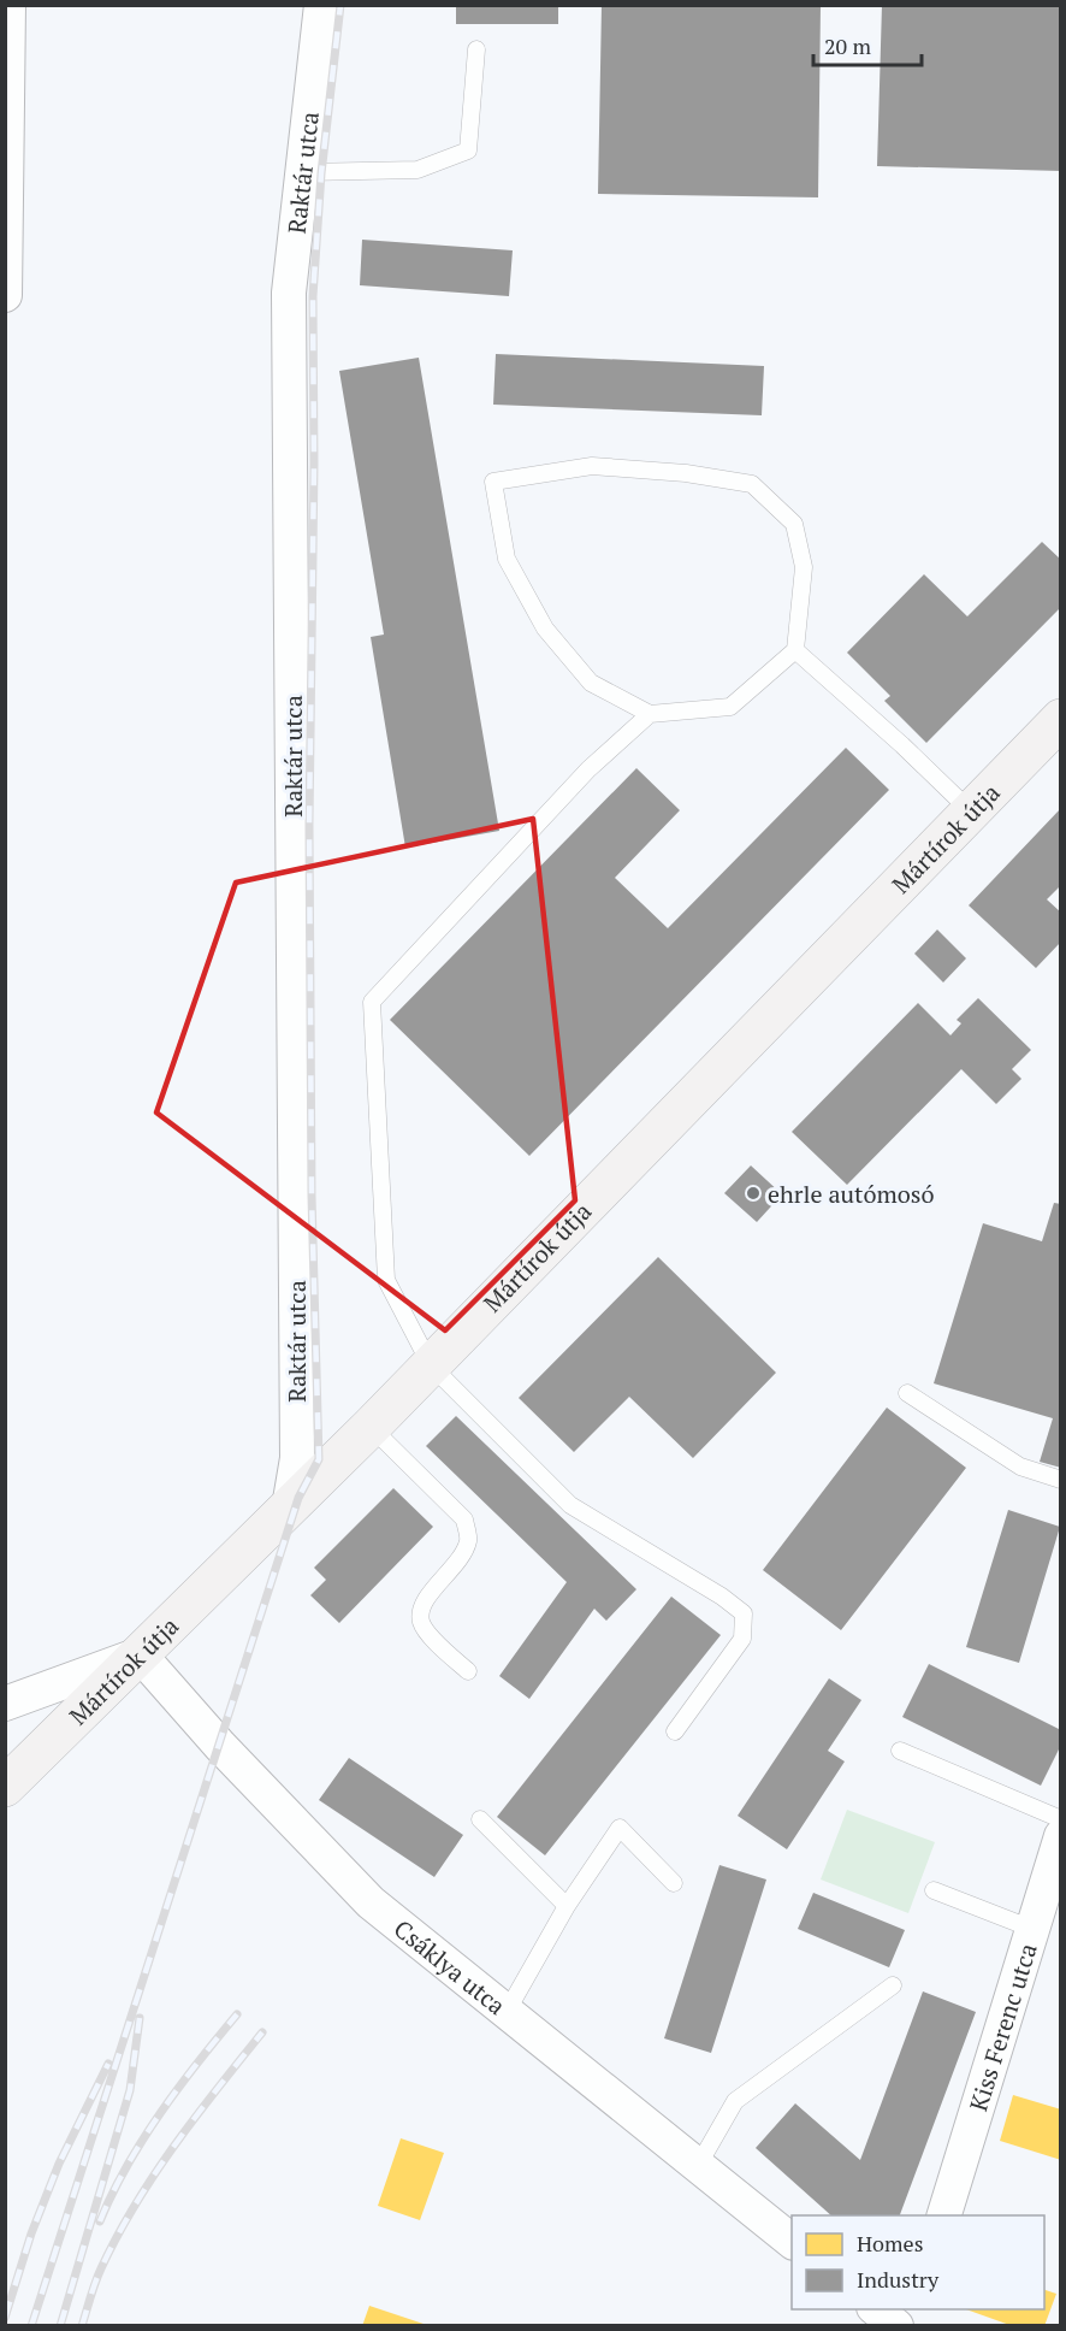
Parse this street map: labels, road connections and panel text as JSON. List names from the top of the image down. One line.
{"streets":{"street":["Raktár utca","Mártírok útja","Csáklya utca","Kiss Ferenc utca"]},"crossings":[["Raktár utca","Mártírok útja"],["Mártírok útja","Csáklya utca"]],"places":["ehrle autómosó"],"legend":["Homes","Industry"],"scale_bar":"20 m"}
